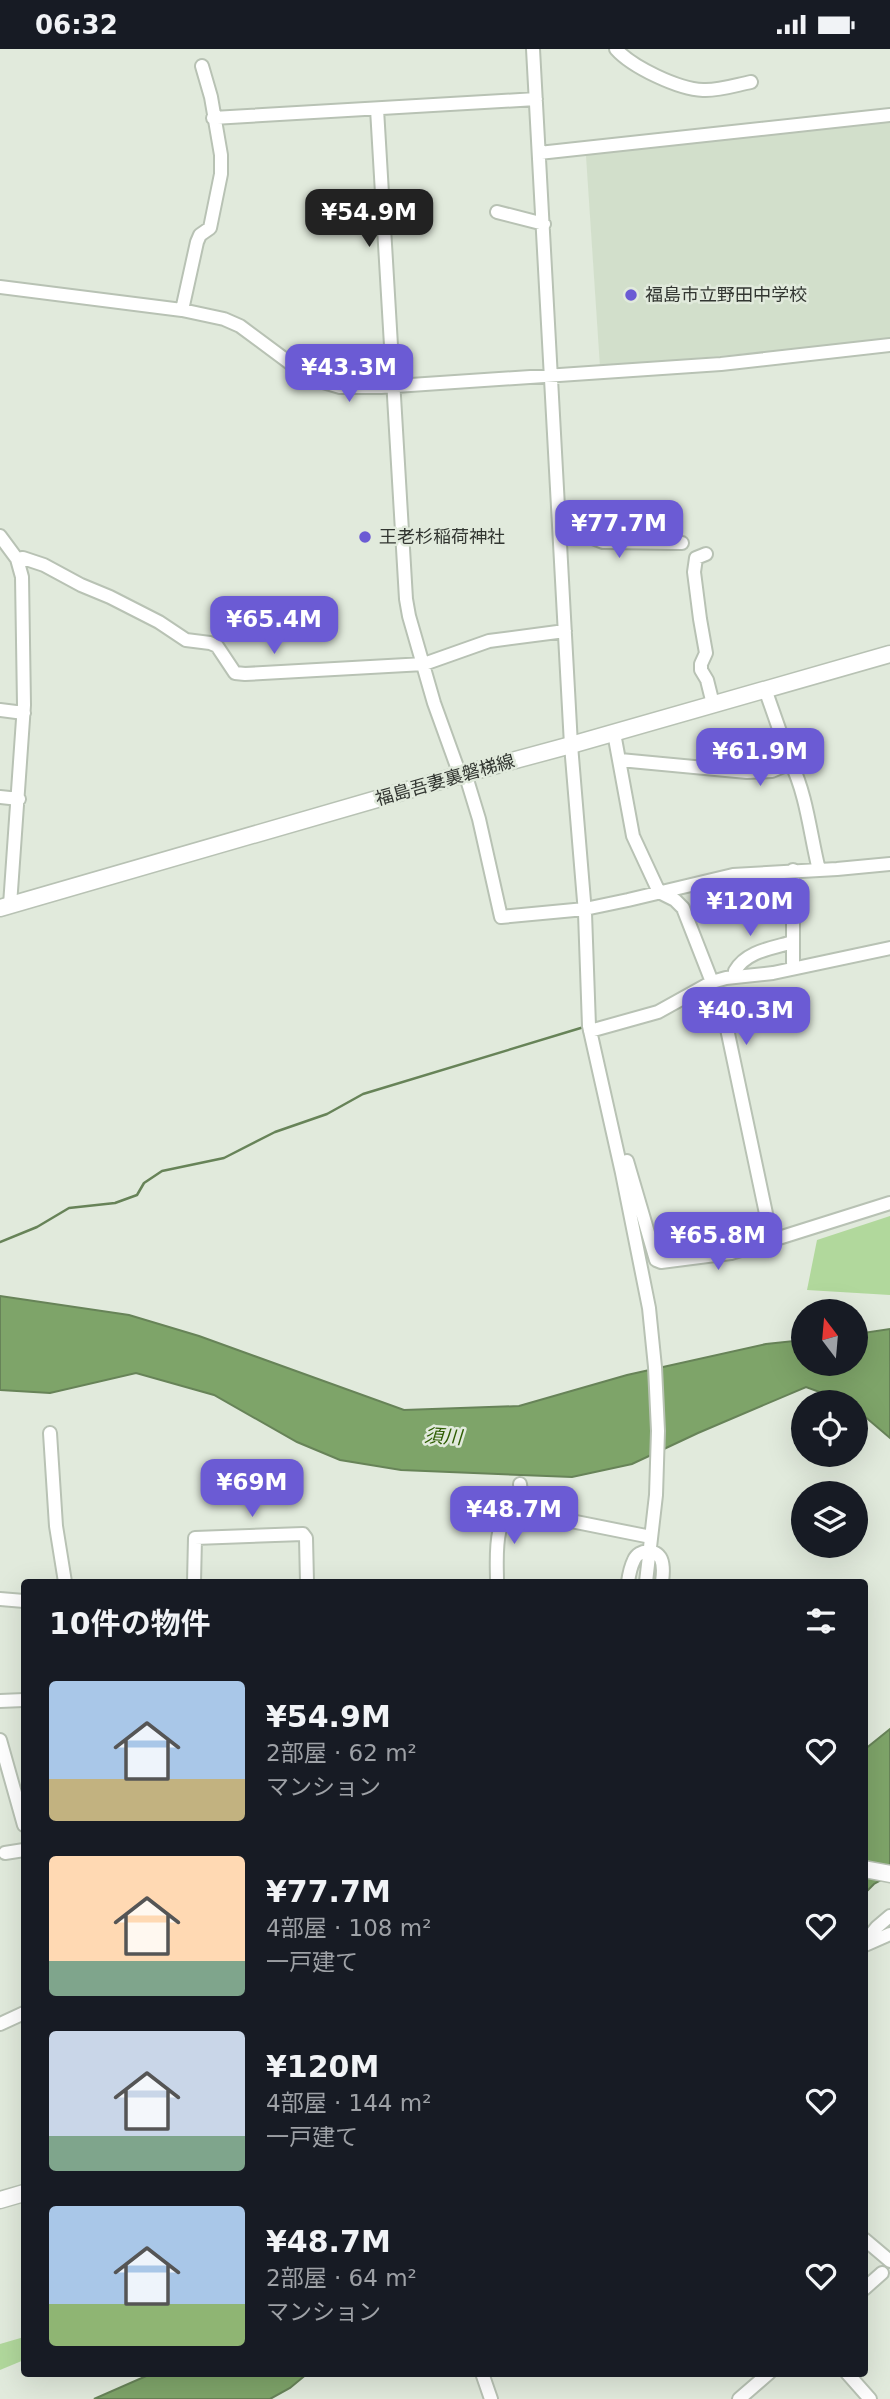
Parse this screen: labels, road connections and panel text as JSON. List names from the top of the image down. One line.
{"streets":{"main road":["福島吾妻裏磐梯線"]},"water":["須川"],"places":["福島市立野田中学校","王老杉稲荷神社"],"north":"top","page":{"status":"06:32","price":["¥54.9M","¥43.3M","¥77.7M","¥65.4M","¥61.9M","¥120M","¥40.3M","¥65.8M","¥69M","¥48.7M"],"heading":"10件の物件","list":[{"name":"¥54.9M","note":"2部屋 · 62 m² · マンション"},{"name":"¥77.7M","note":"4部屋 · 108 m² · 一戸建て"},{"name":"¥120M","note":"4部屋 · 144 m² · 一戸建て"},{"name":"¥48.7M","note":"2部屋 · 64 m² · マンション"}]}}
